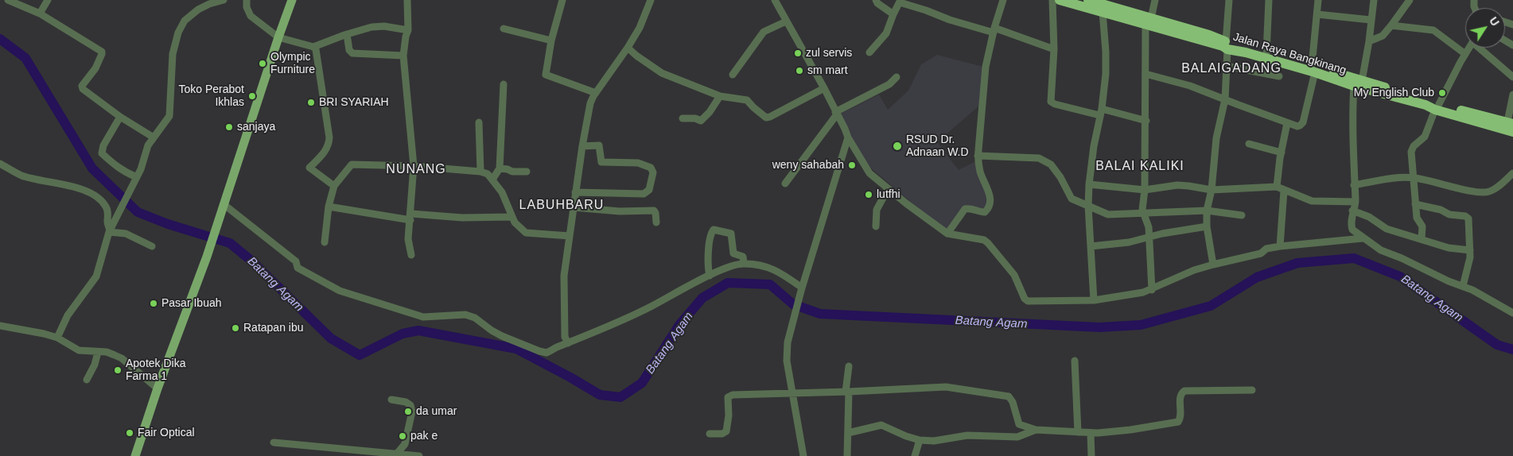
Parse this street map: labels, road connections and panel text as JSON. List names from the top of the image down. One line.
{"streets":{"highway":["Jalan Raya Bangkinang"]},"districts":["BALAIGADANG","BALAI KALIKI","NUNANG","LABUHBARU"],"water":["Batang Agam"],"places":["zul servis","Olympic Furniture","sm mart","My English Club","Toko Perabot Ikhlas","BRI SYARIAH","sanjaya","RSUD Dr. Adnaan W.D","weny sahabah","lutfhi","Pasar Ibuah","Ratapan ibu","Apotek Dika Farma 1","da umar","Fair Optical","pak e"],"north":"top right"}
